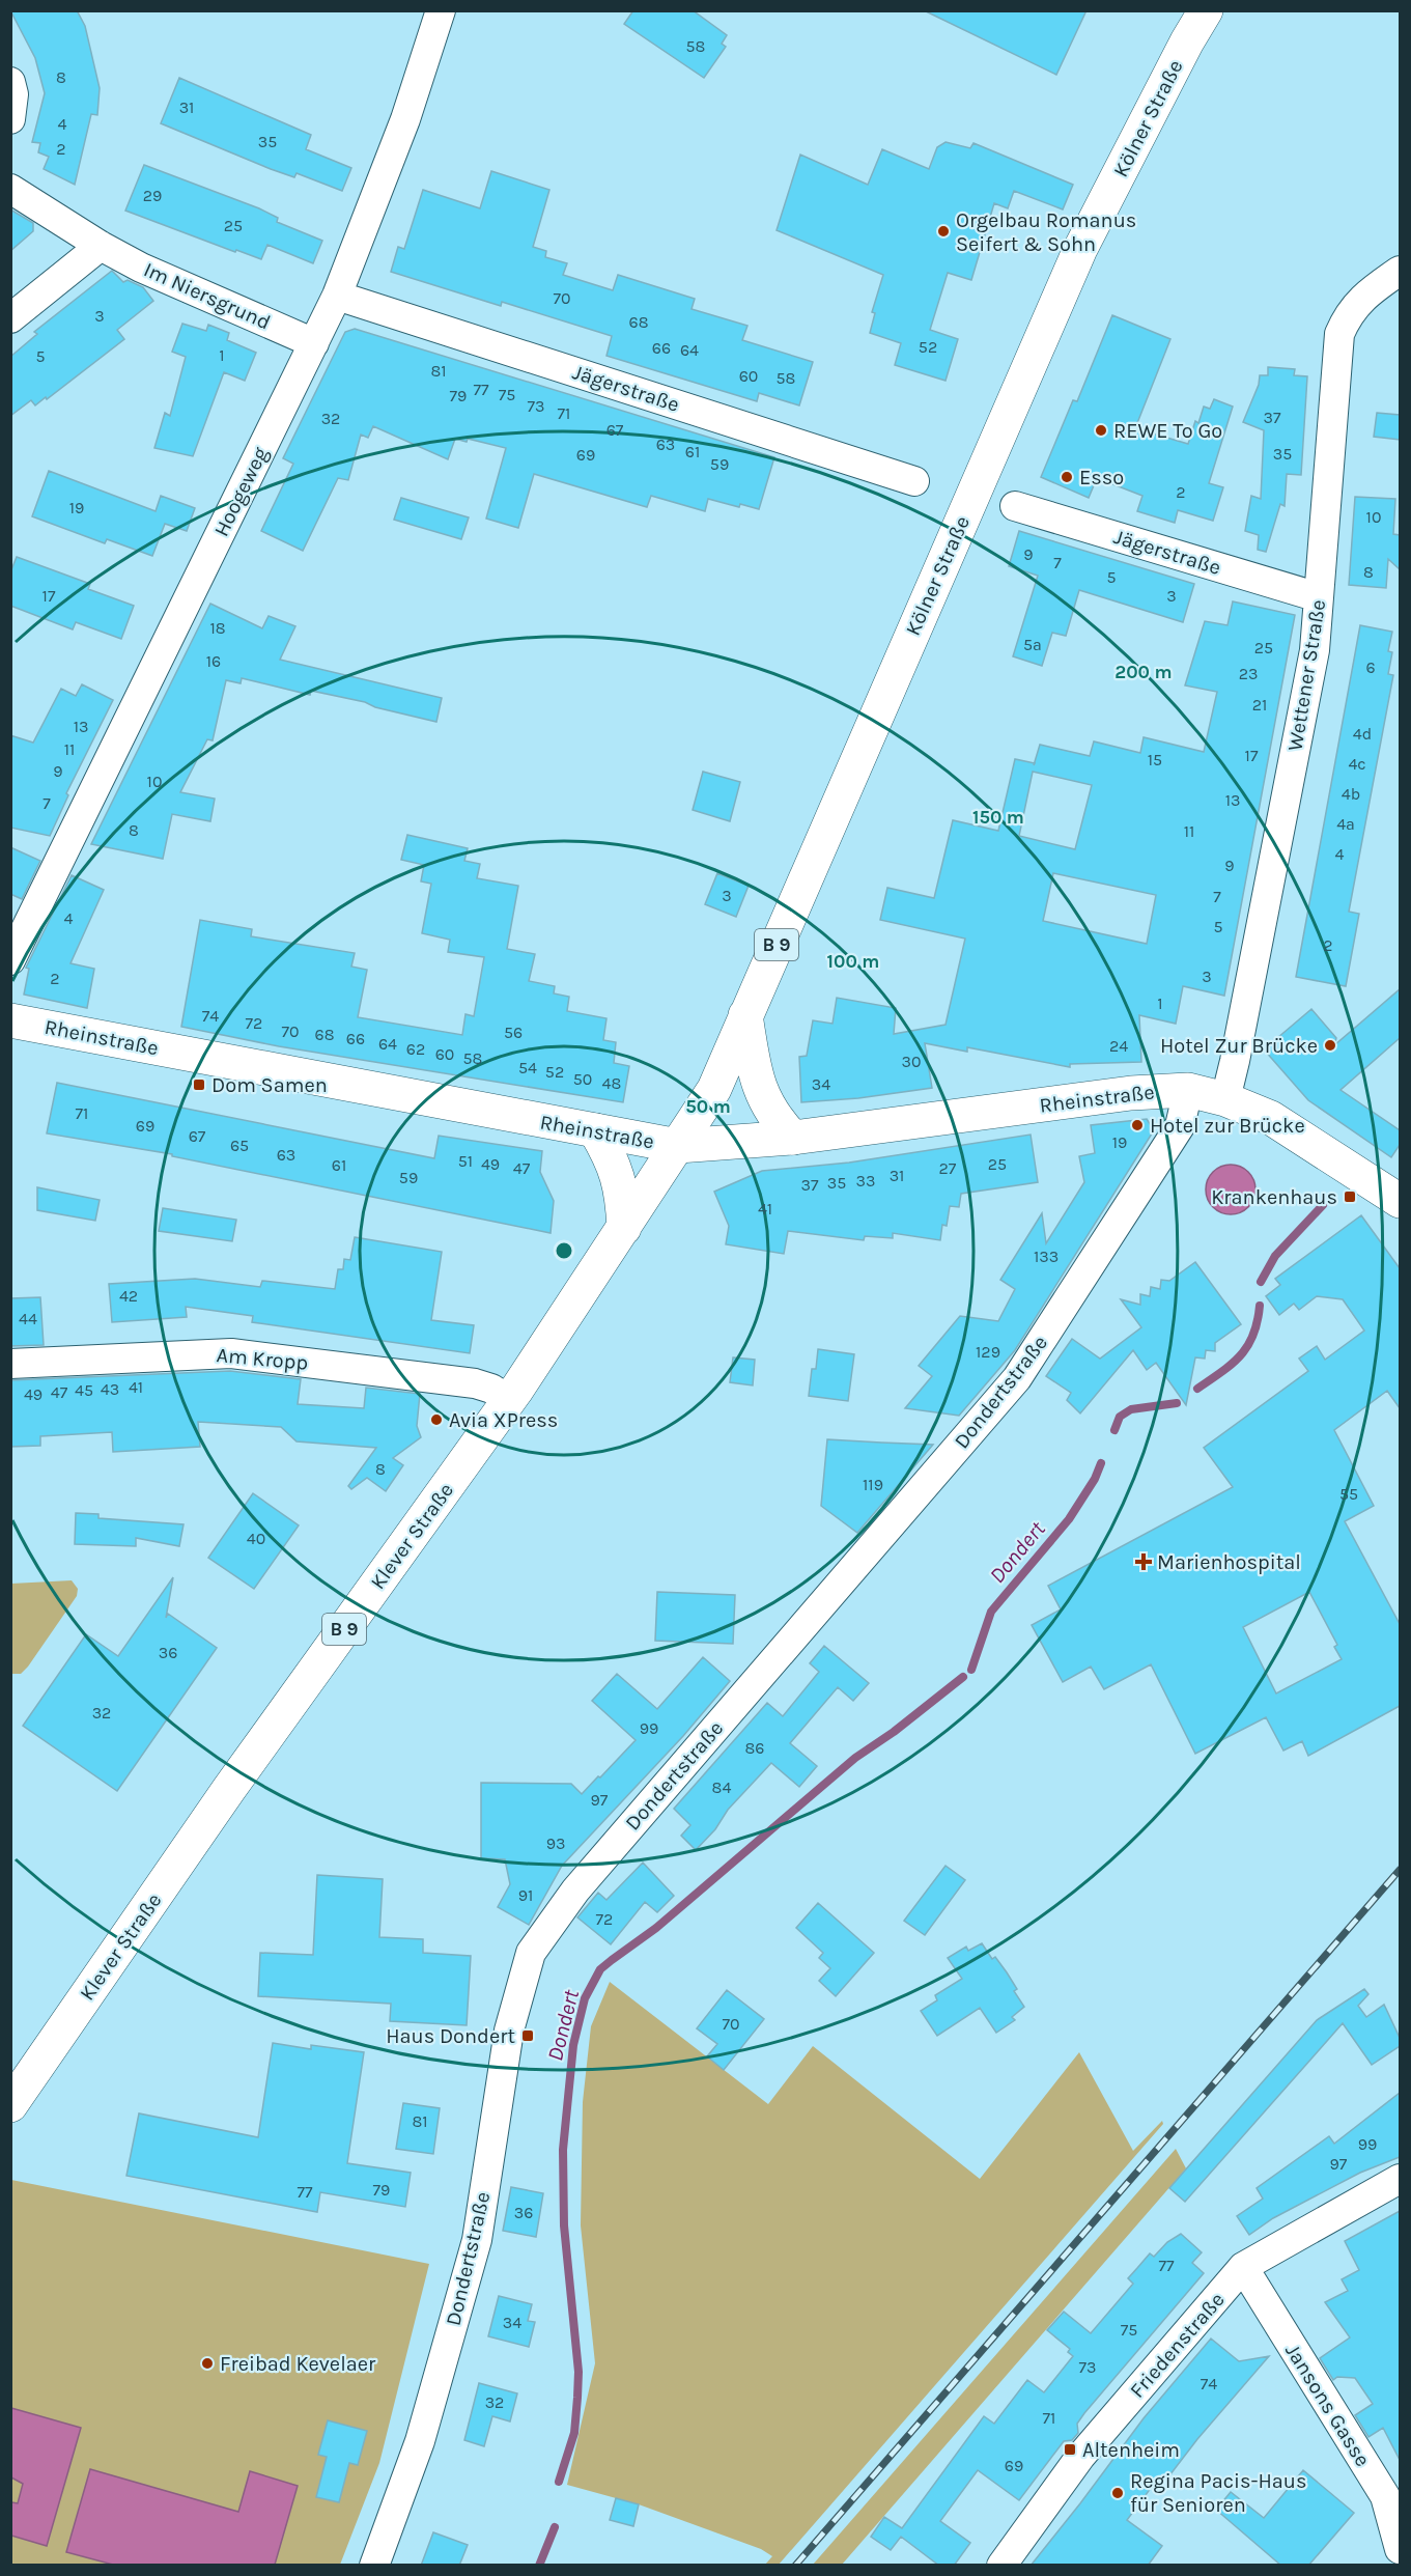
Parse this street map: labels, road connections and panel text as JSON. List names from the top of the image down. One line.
{"streets":{"main road":["Kölner Straße","B 9","Rheinstraße","Klever Straße"],"street":["Im Niersgrund","Jägerstraße","Hoogeweg","Wettener Straße","Am Kropp","Dondertstraße","Friedenstraße","Jansons Gasse"]},"crossings":[["Kölner Straße","Rheinstraße"],["Kölner Straße","Klever Straße"],["Im Niersgrund","Hoogeweg"],["Jägerstraße","Hoogeweg"],["Jägerstraße","Wettener Straße"],["Wettener Straße","Rheinstraße"],["Rheinstraße","Dondertstraße"],["Rheinstraße","Klever Straße"],["Am Kropp","Klever Straße"],["Friedenstraße","Jansons Gasse"]],"water":["Dondert"],"places":{"other":["Orgelbau Romanus Seifert & Sohn","REWE To Go","Esso","Hotel Zur Brücke","Hotel zur Brücke","Avia XPress","Freibad Kevelaer","Regina Pacis-Haus für Senioren"],"transit":["Dom Samen","Krankenhaus","Haus Dondert","Altenheim"],"health":["Marienhospital"]},"house_numbers":["58","8","31","4","35","2","29","25","70","3","68","52","66","64","1","5","81","60","58","77","75","79","73","71","37","32","67","63","61","35","69","59","2","19","10","9","7","8","5","17","3","18","5a","25","16","6","23","21","13","4d","11","17","15","4c","9","10","4b","13","7","4a","8","11","4","9","3","7","4","5","2","3","2","1","74","72","70","56","68","66","64","24","62","60","58","30","54","52","50","48","34","71","69","67","19","65","63","51","49","25","61","47","27","31","59","33","35","37","41","133","42","44","129","41","43","45","47","49","8","119","55","40","36","32","99","86","84","97","93","91","72","70","81","99","97","79","77","36","77","34","75","73","74","32","71","69"],"rings":["200 m","150 m","100 m","50 m"]}
